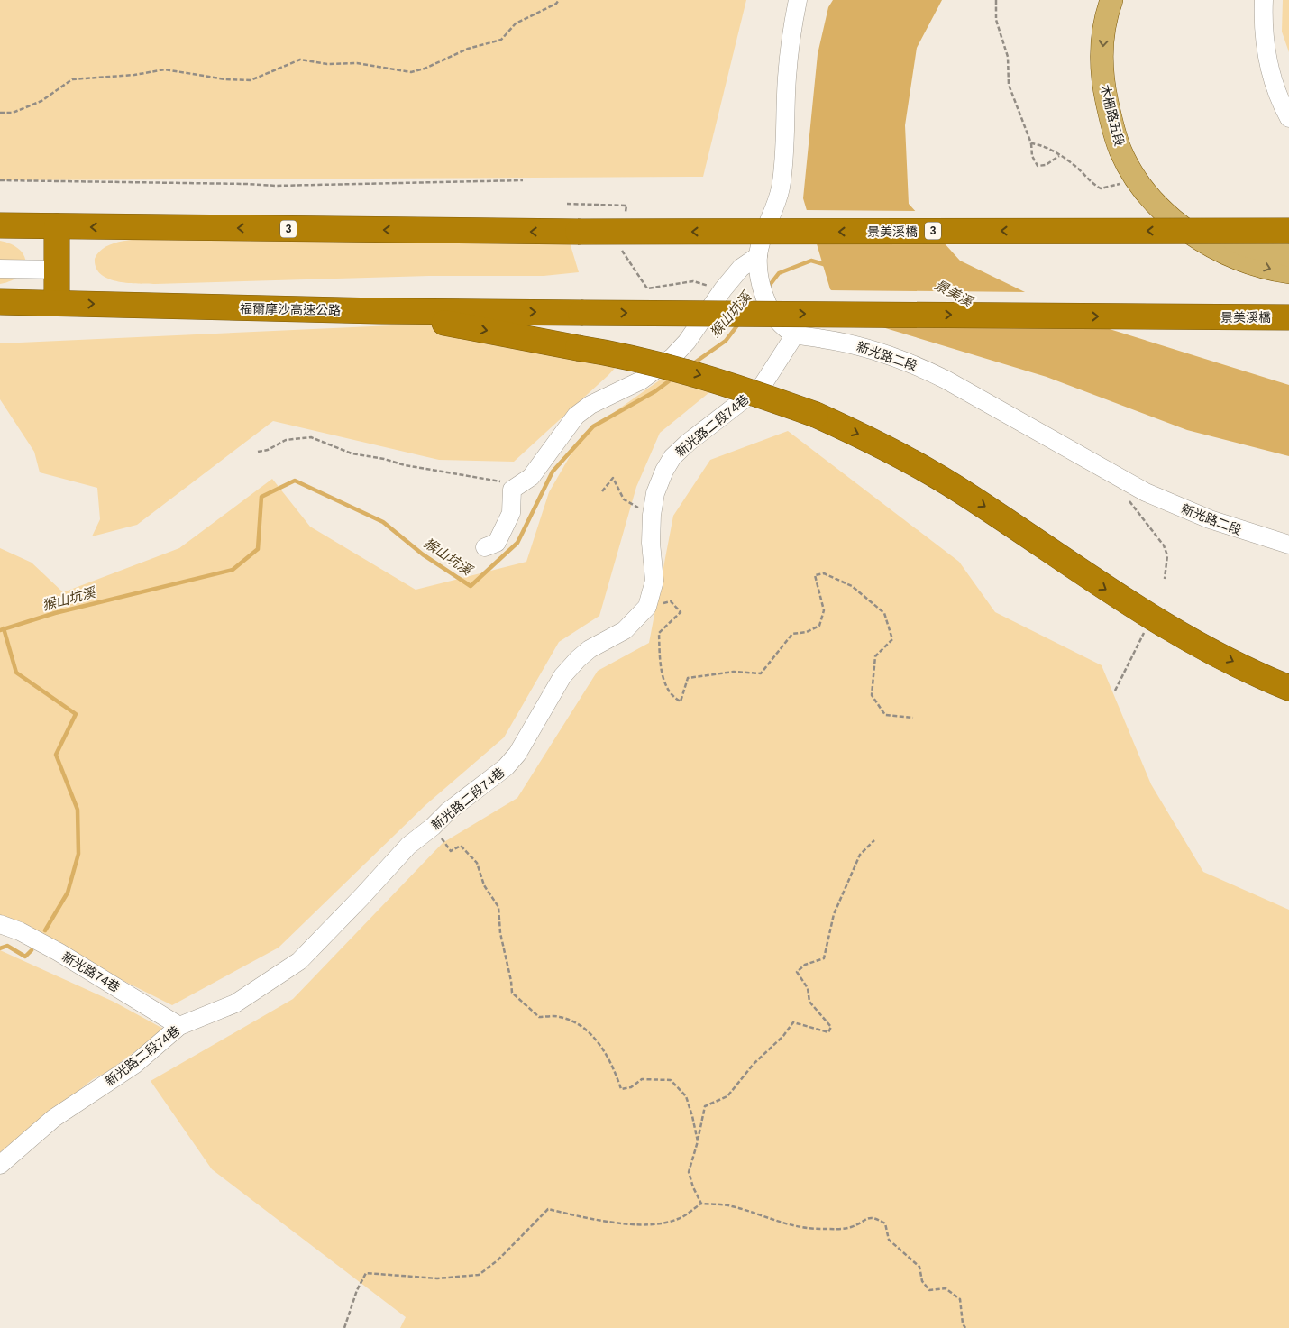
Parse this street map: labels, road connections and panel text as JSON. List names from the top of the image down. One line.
{"streets":{"highway":["3","景美溪橋","福爾摩沙高速公路"],"main road":["木柵路五段"],"street":["新光路二段","新光路二段74巷","新光路74巷"]},"crossings":[["3","景美溪橋"],["景美溪橋","福爾摩沙高速公路"],["新光路二段","新光路二段74巷"],["新光路二段74巷","新光路74巷"]],"one_way":["木柵路五段"],"water":["景美溪","猴山坑溪"]}
